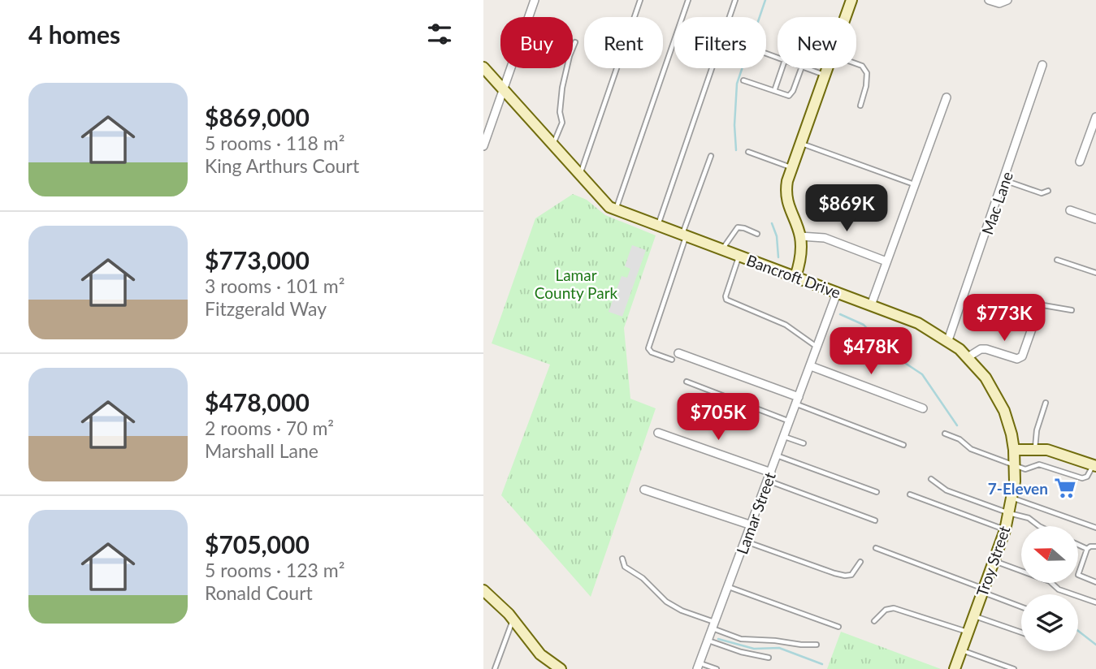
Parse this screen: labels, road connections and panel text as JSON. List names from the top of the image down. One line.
{"streets":{"main road":["Bancroft Drive","Troy Street"],"street":["Mac Lane","Lamar Street"]},"crossings":[["Mac Lane","Bancroft Drive"],["Bancroft Drive","Lamar Street"],["Bancroft Drive","Troy Street"]],"parks":["Lamar County Park"],"places":{"supermarket":["7-Eleven"]},"north":"left","page":{"heading":"4 homes","chip":["Buy","Rent","Filters","New"],"list":[{"name":"$869,000","note":"5 rooms · 118 m² · King Arthurs Court"},{"name":"$773,000","note":"3 rooms · 101 m² · Fitzgerald Way"},{"name":"$478,000","note":"2 rooms · 70 m² · Marshall Lane"},{"name":"$705,000","note":"5 rooms · 123 m² · Ronald Court"}],"price":["$869K","$773K","$478K","$705K"]}}
